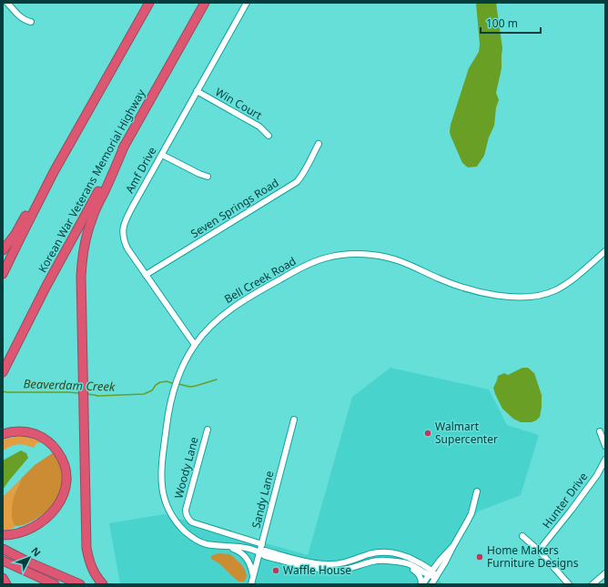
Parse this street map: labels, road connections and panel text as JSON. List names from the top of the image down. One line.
{"streets":{"highway":["Korean War Veterans Memorial Highway"],"street":["Win Court","Amf Drive","Seven Springs Road","Bell Creek Road","Woody Lane","Sandy Lane","Hunter Drive"]},"crossings":[["Win Court","Amf Drive"],["Amf Drive","Seven Springs Road"],["Amf Drive","Bell Creek Road"],["Bell Creek Road","Sandy Lane"],["Woody Lane","Sandy Lane"]],"water":["Beaverdam Creek"],"places":["Walmart Supercenter","Home Makers Furniture Designs","Waffle House"],"scale_bar":"100 m","north":"top right"}
